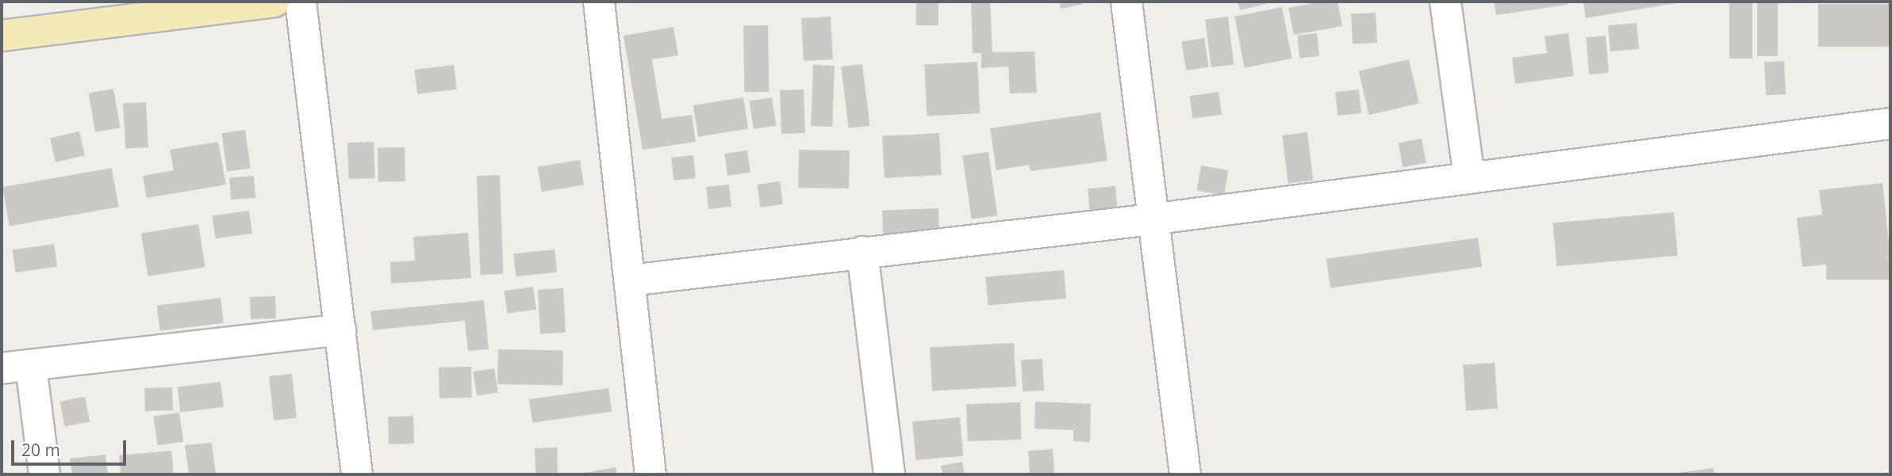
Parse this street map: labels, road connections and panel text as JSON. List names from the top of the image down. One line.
{"scale_bar":"20 m"}
